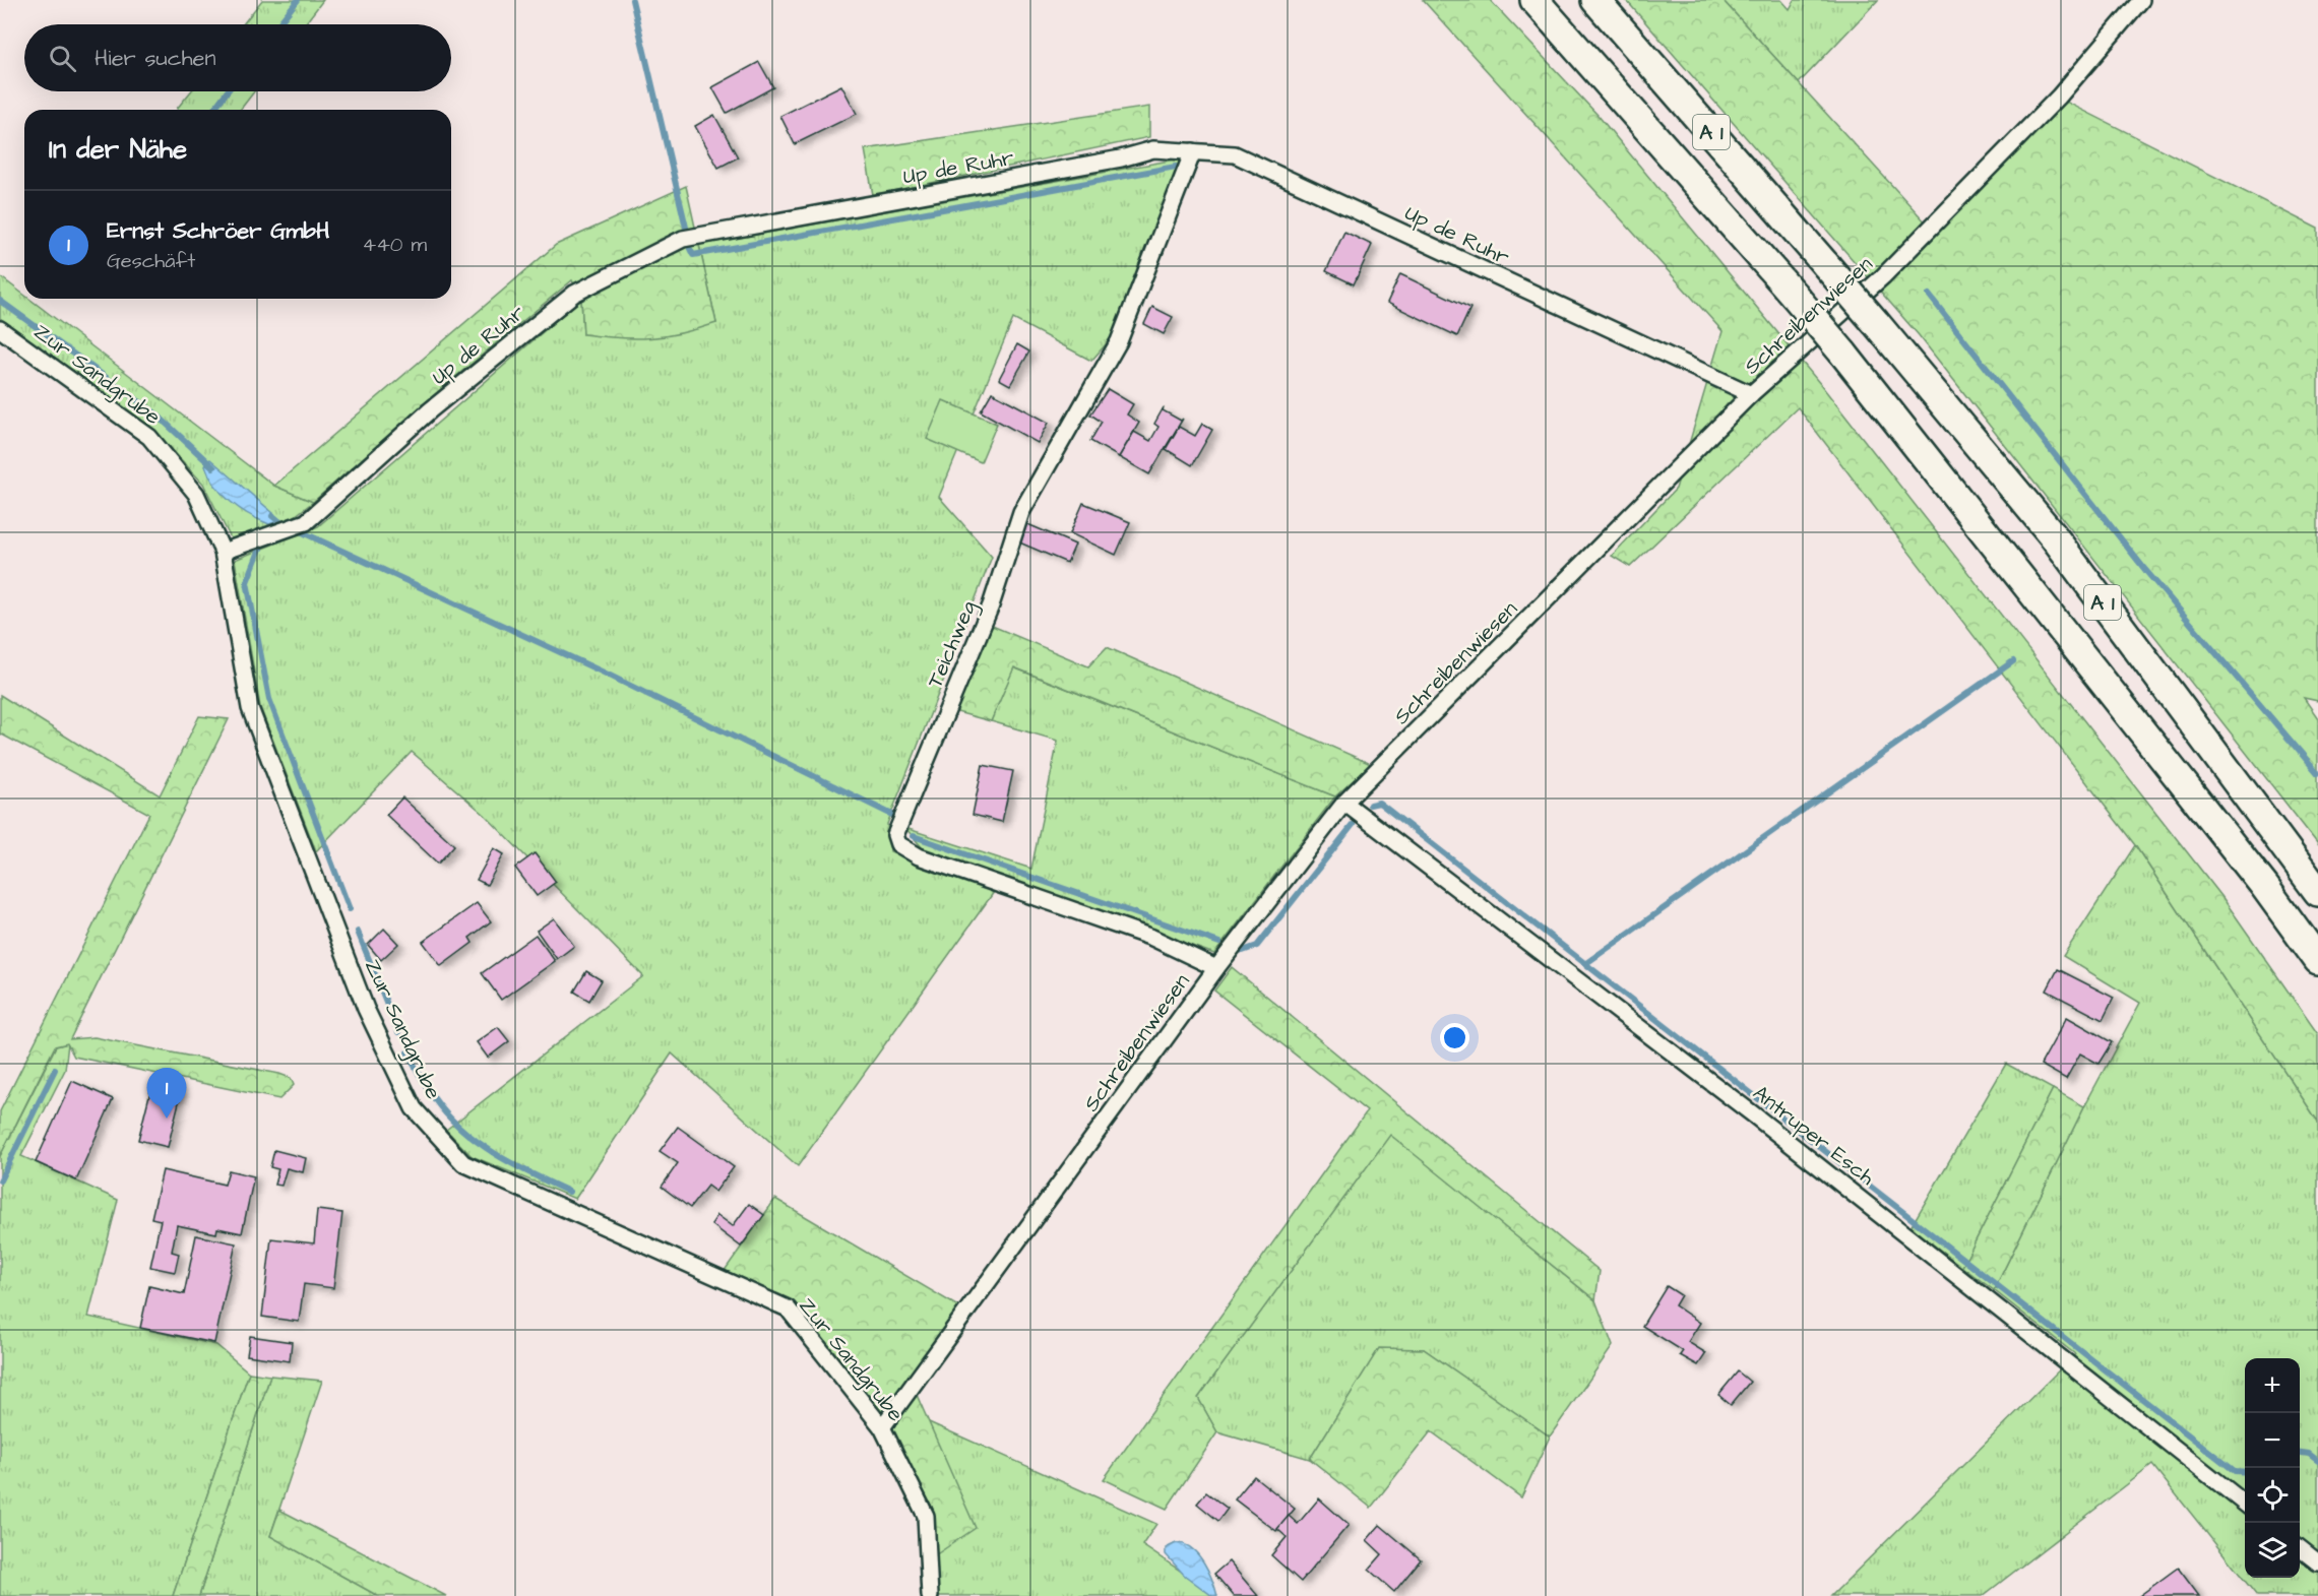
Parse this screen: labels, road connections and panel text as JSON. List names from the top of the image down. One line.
{"streets":{"highway":["A 1"],"street":["Up de Ruhr","Schreibenwiesen","Zur Sandgrube","Teichweg","Antruper Esch"]},"crossings":[["Up de Ruhr","Schreibenwiesen"],["Up de Ruhr","Zur Sandgrube"],["Up de Ruhr","Teichweg"],["Schreibenwiesen","Zur Sandgrube"],["Schreibenwiesen","Teichweg"],["Schreibenwiesen","Antruper Esch"]],"page":{"search":"Hier suchen","heading":"In der Nähe","list":[{"mark":"1","name":"Ernst Schröer GmbH","note":"Geschäft","value":"440 m"}],"pins":"1","map_buttons":["+","−"]}}
